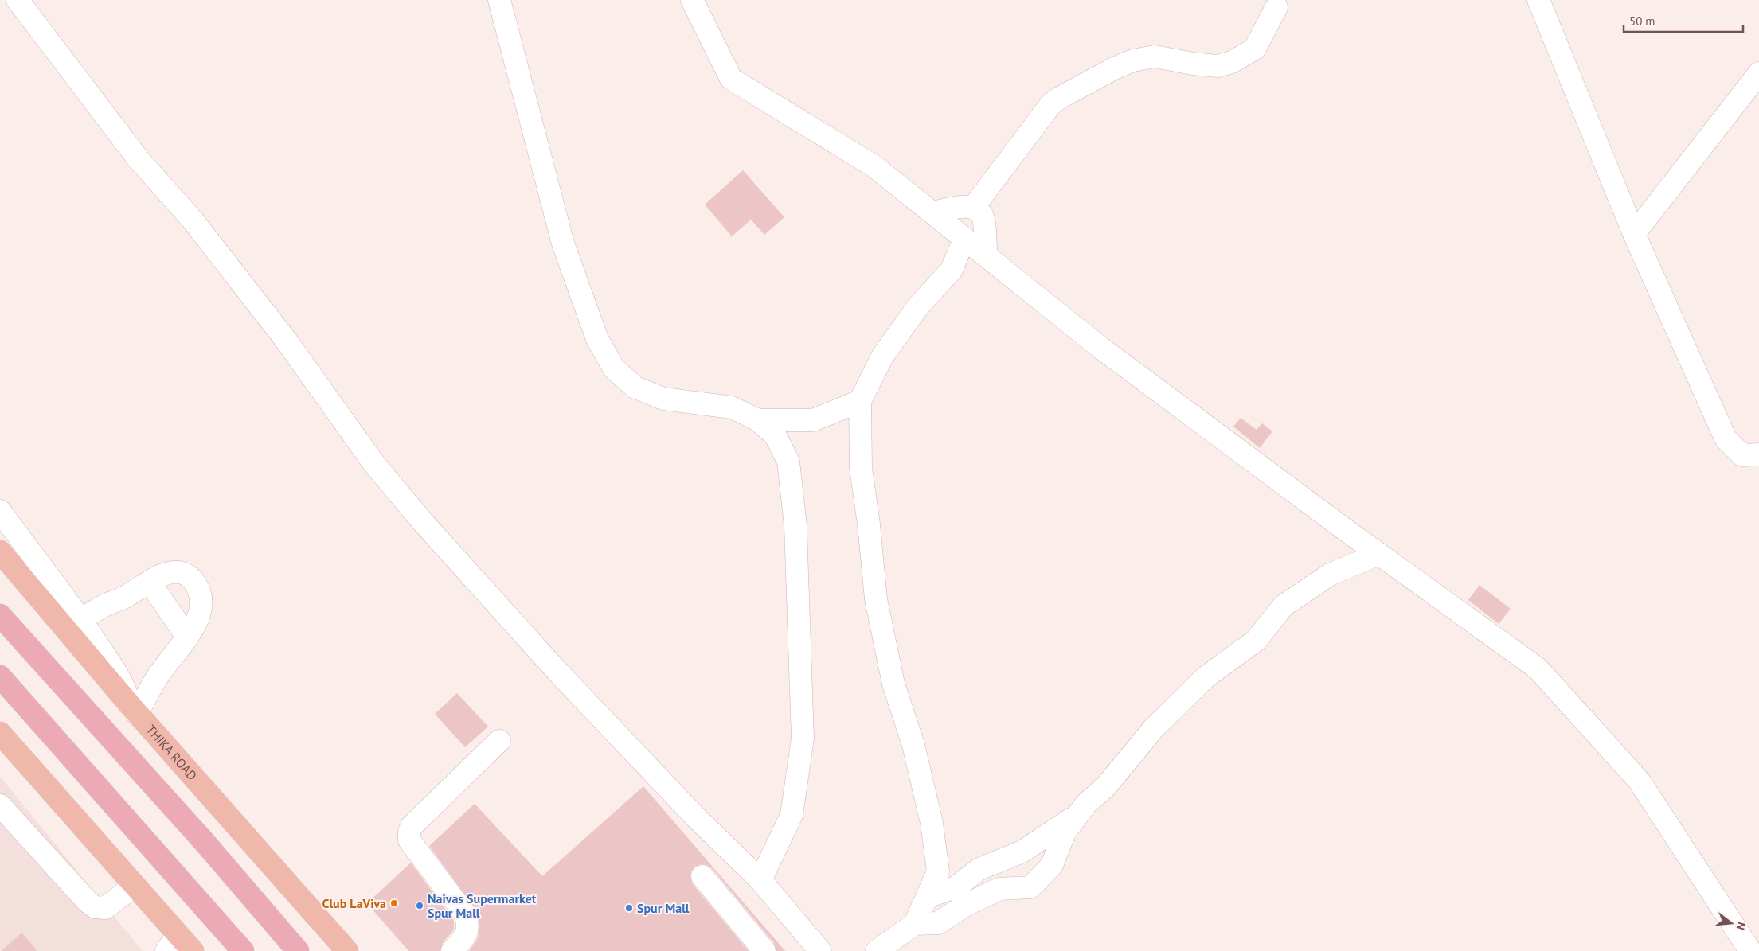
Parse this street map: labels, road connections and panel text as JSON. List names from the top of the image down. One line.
{"streets":{"main road":["THIKA ROAD"]},"places":["Club LaViva","Naivas Supermarket Spur Mall","Spur Mall"],"scale_bar":"50 m","north":"right"}
